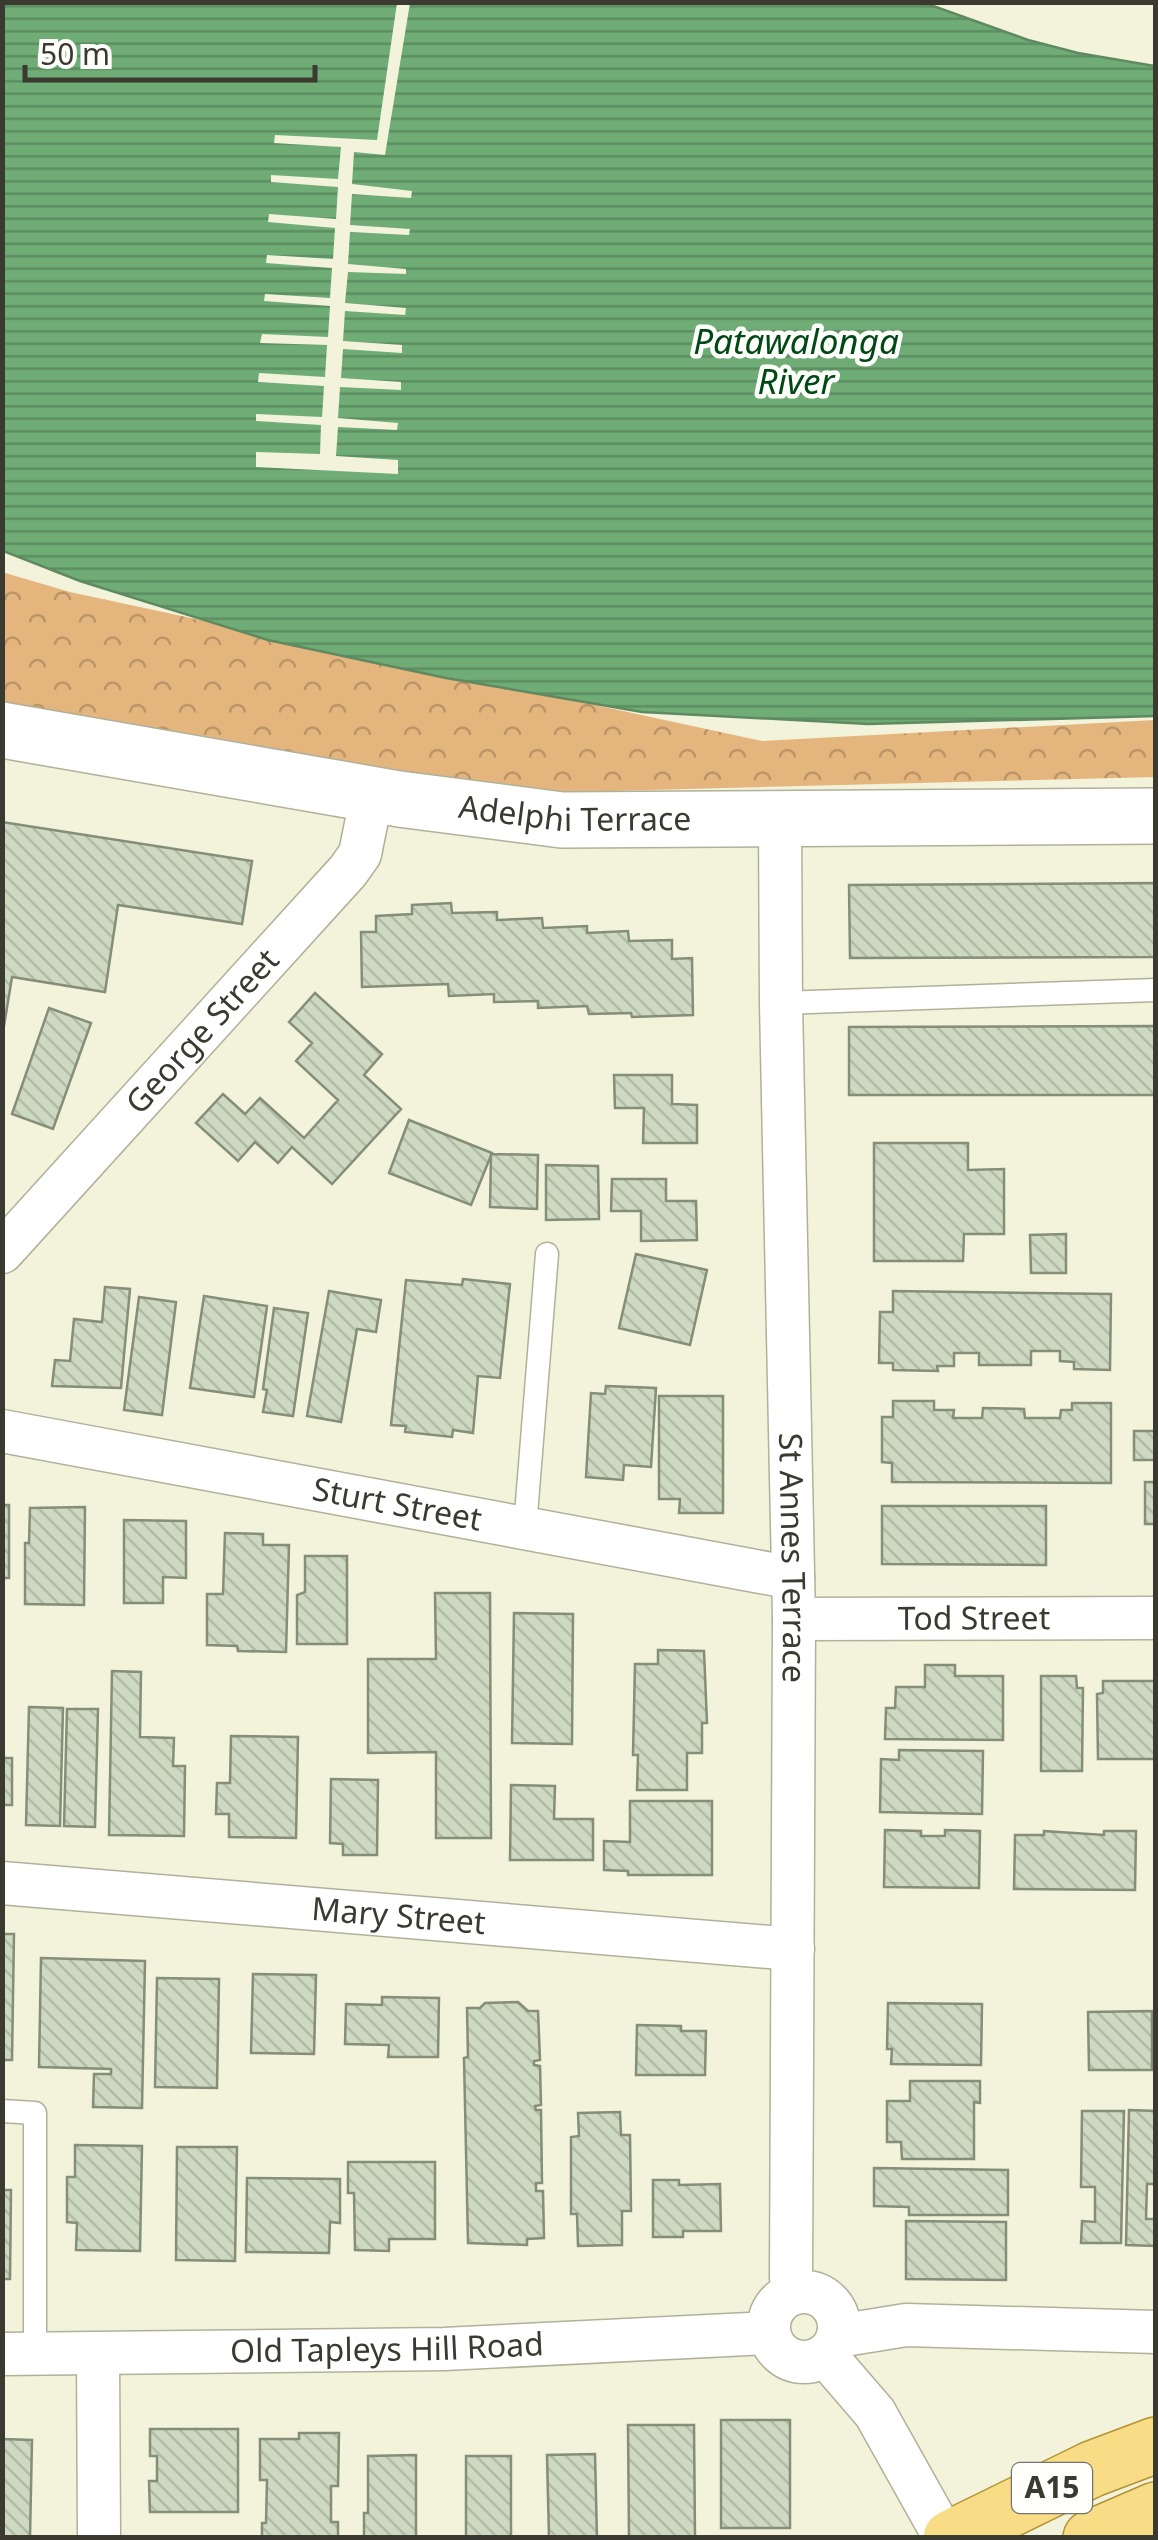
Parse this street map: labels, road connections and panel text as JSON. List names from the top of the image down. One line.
{"streets":{"main road":["A15"],"street":["Adelphi Terrace","George Street","Sturt Street","St Annes Terrace","Tod Street","Mary Street","Old Tapleys Hill Road"]},"crossings":[["Adelphi Terrace","George Street"],["Adelphi Terrace","St Annes Terrace"],["Sturt Street","St Annes Terrace"],["Sturt Street","Tod Street"],["St Annes Terrace","Tod Street"],["St Annes Terrace","Mary Street"],["St Annes Terrace","Old Tapleys Hill Road"]],"water":["Patawalonga River"],"scale_bar":"50 m"}
